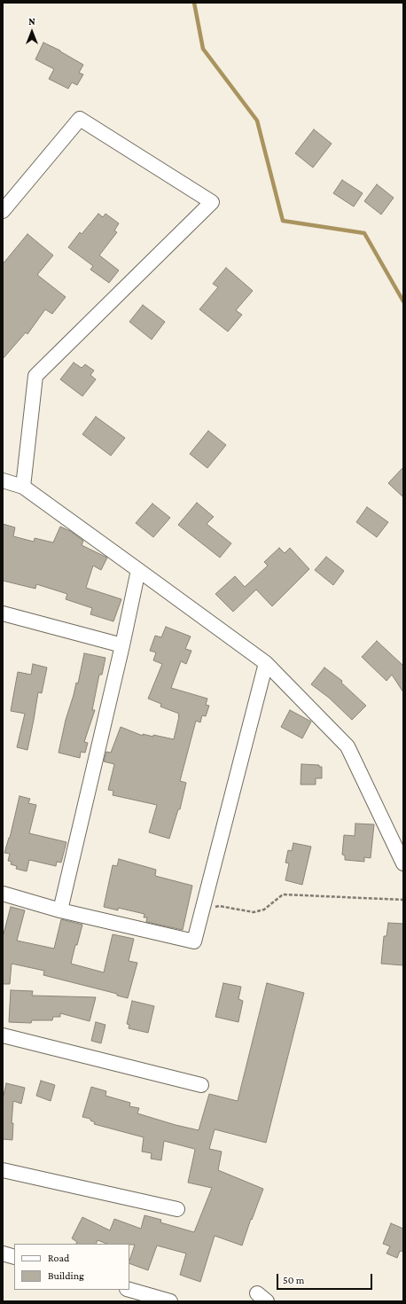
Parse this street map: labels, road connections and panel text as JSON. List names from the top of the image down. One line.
{"legend":["Road","Building"],"scale_bar":"50 m","north":"top"}
